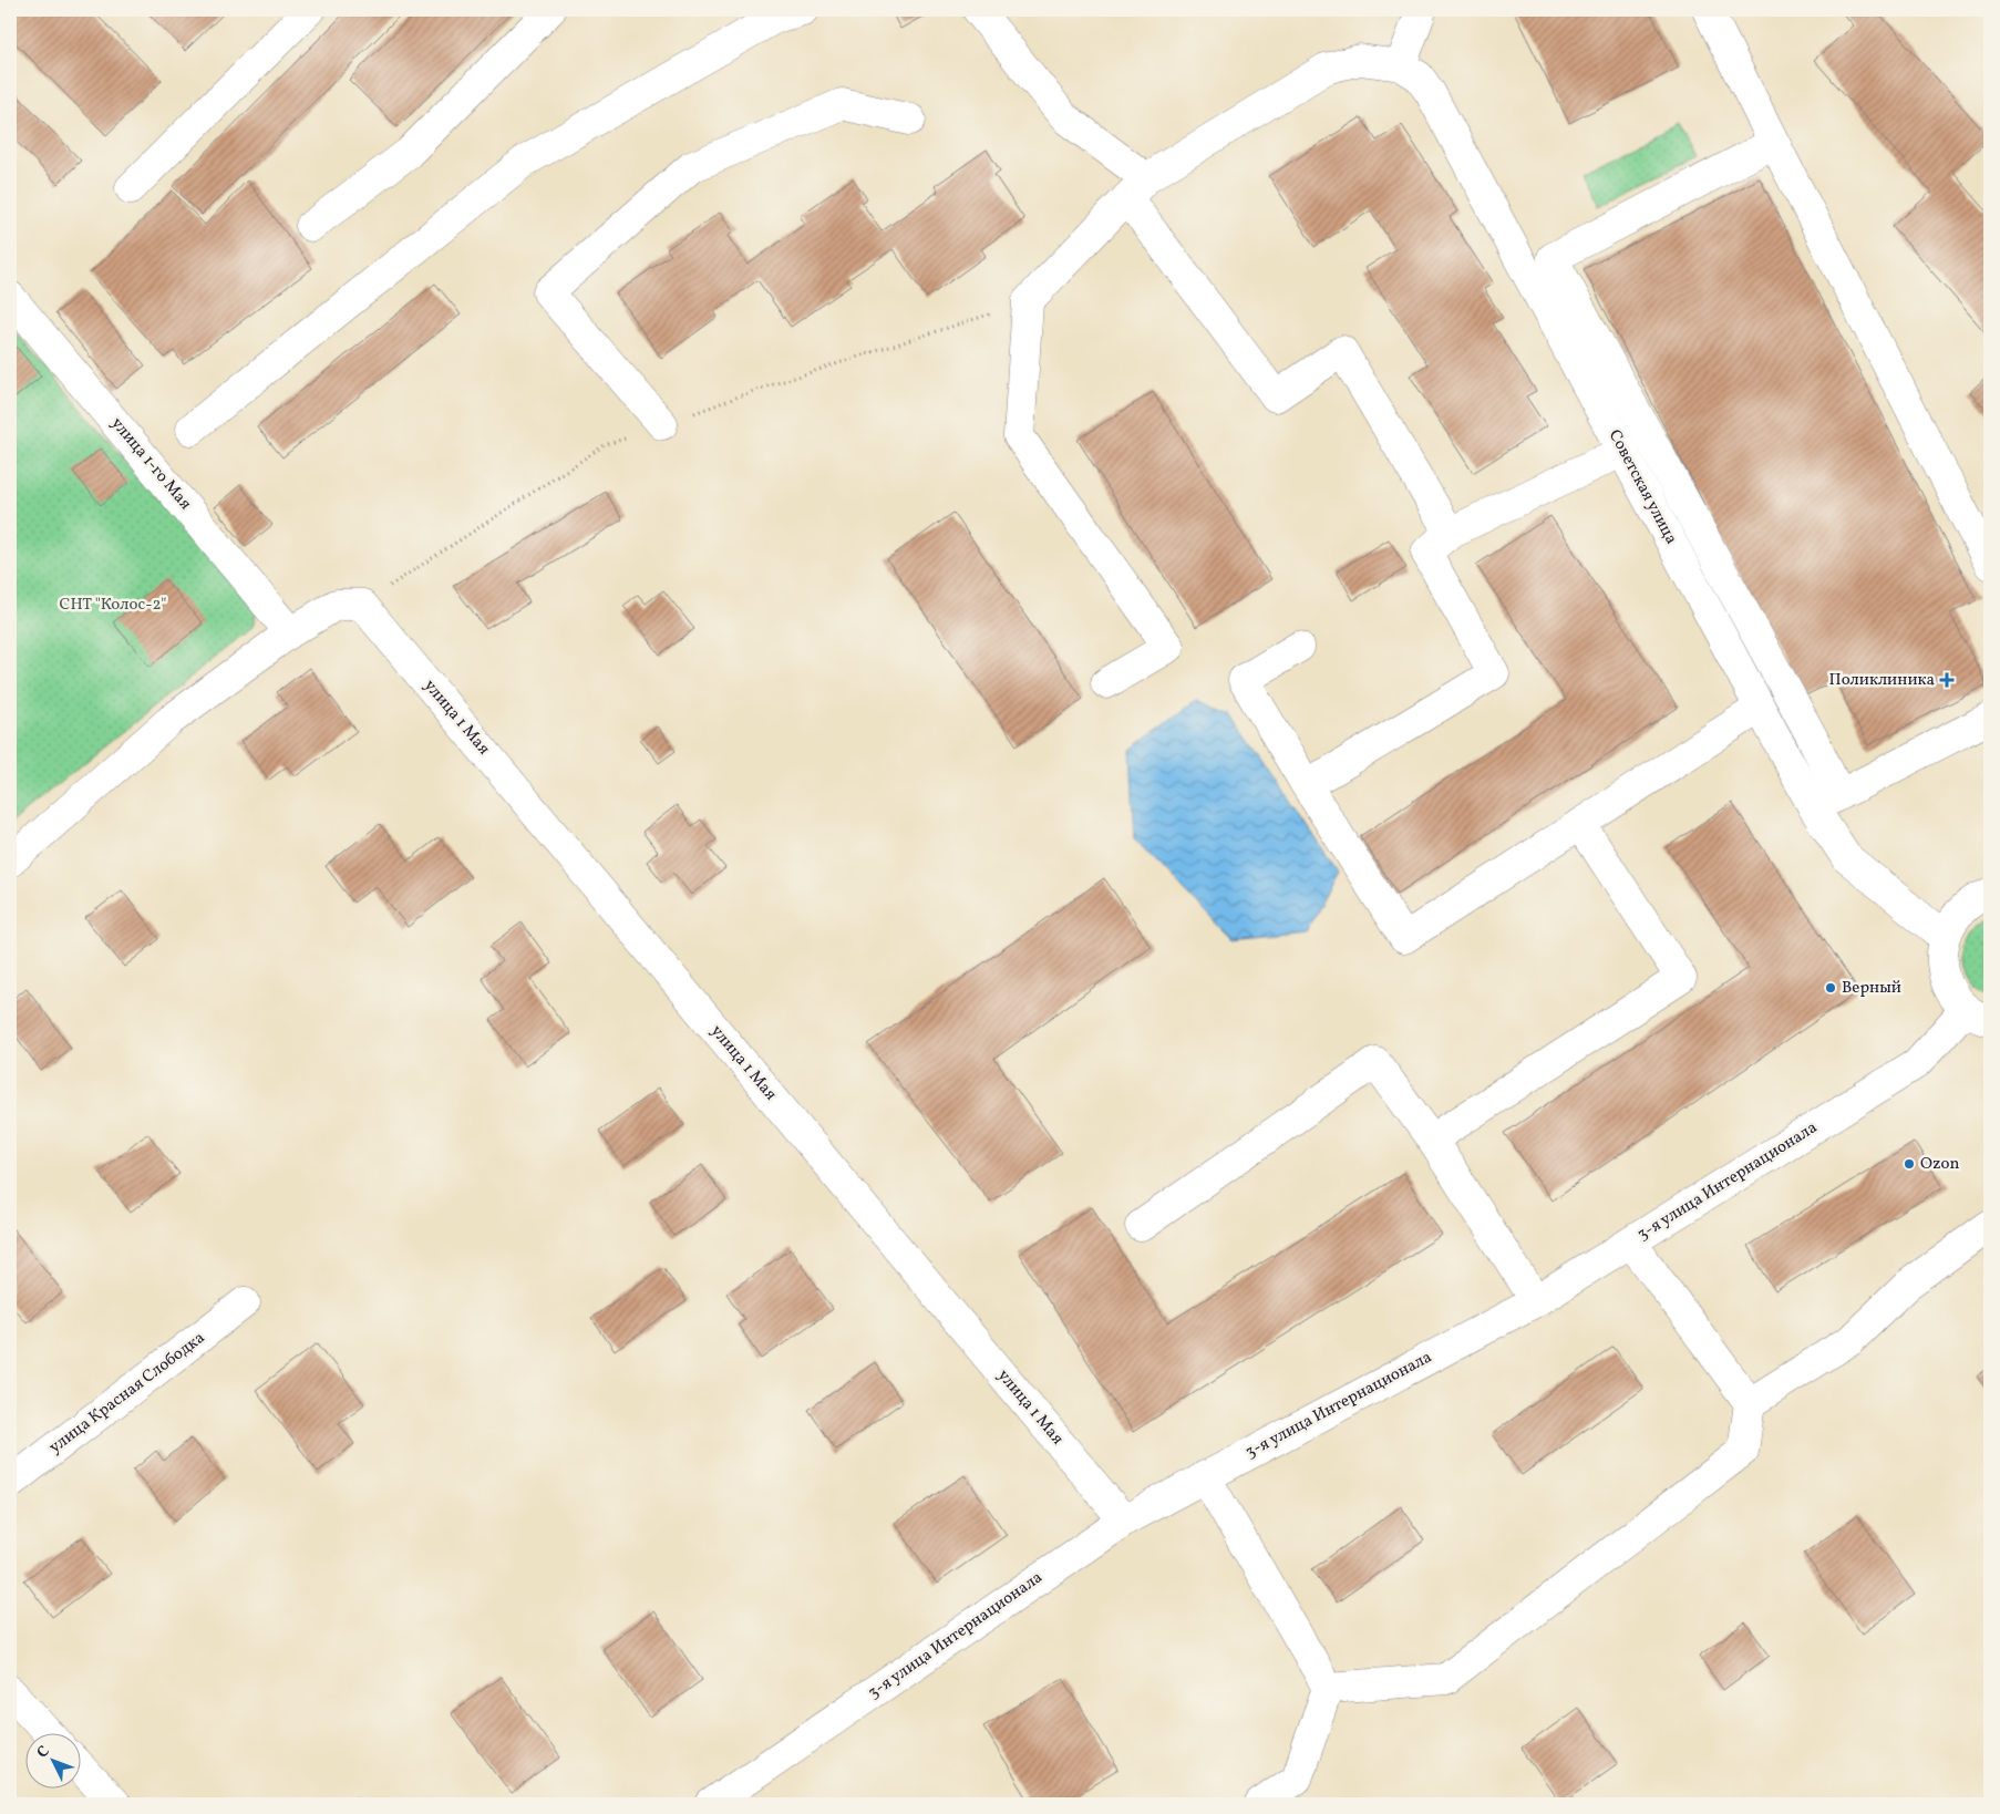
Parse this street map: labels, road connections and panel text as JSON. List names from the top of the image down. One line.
{"streets":{"street":["улица 1-го Мая","Советская улица","улица 1 Мая","3-я улица Интернационала","улица Красная Слободка"]},"crossings":[["улица 1-го Мая","улица 1 Мая"],["улица 1 Мая","3-я улица Интернационала"]],"parks":["СНТ \"Колос-2\""],"places":{"health":["Поликлиника"],"other":["Верный","Ozon"]},"north":"top left"}
